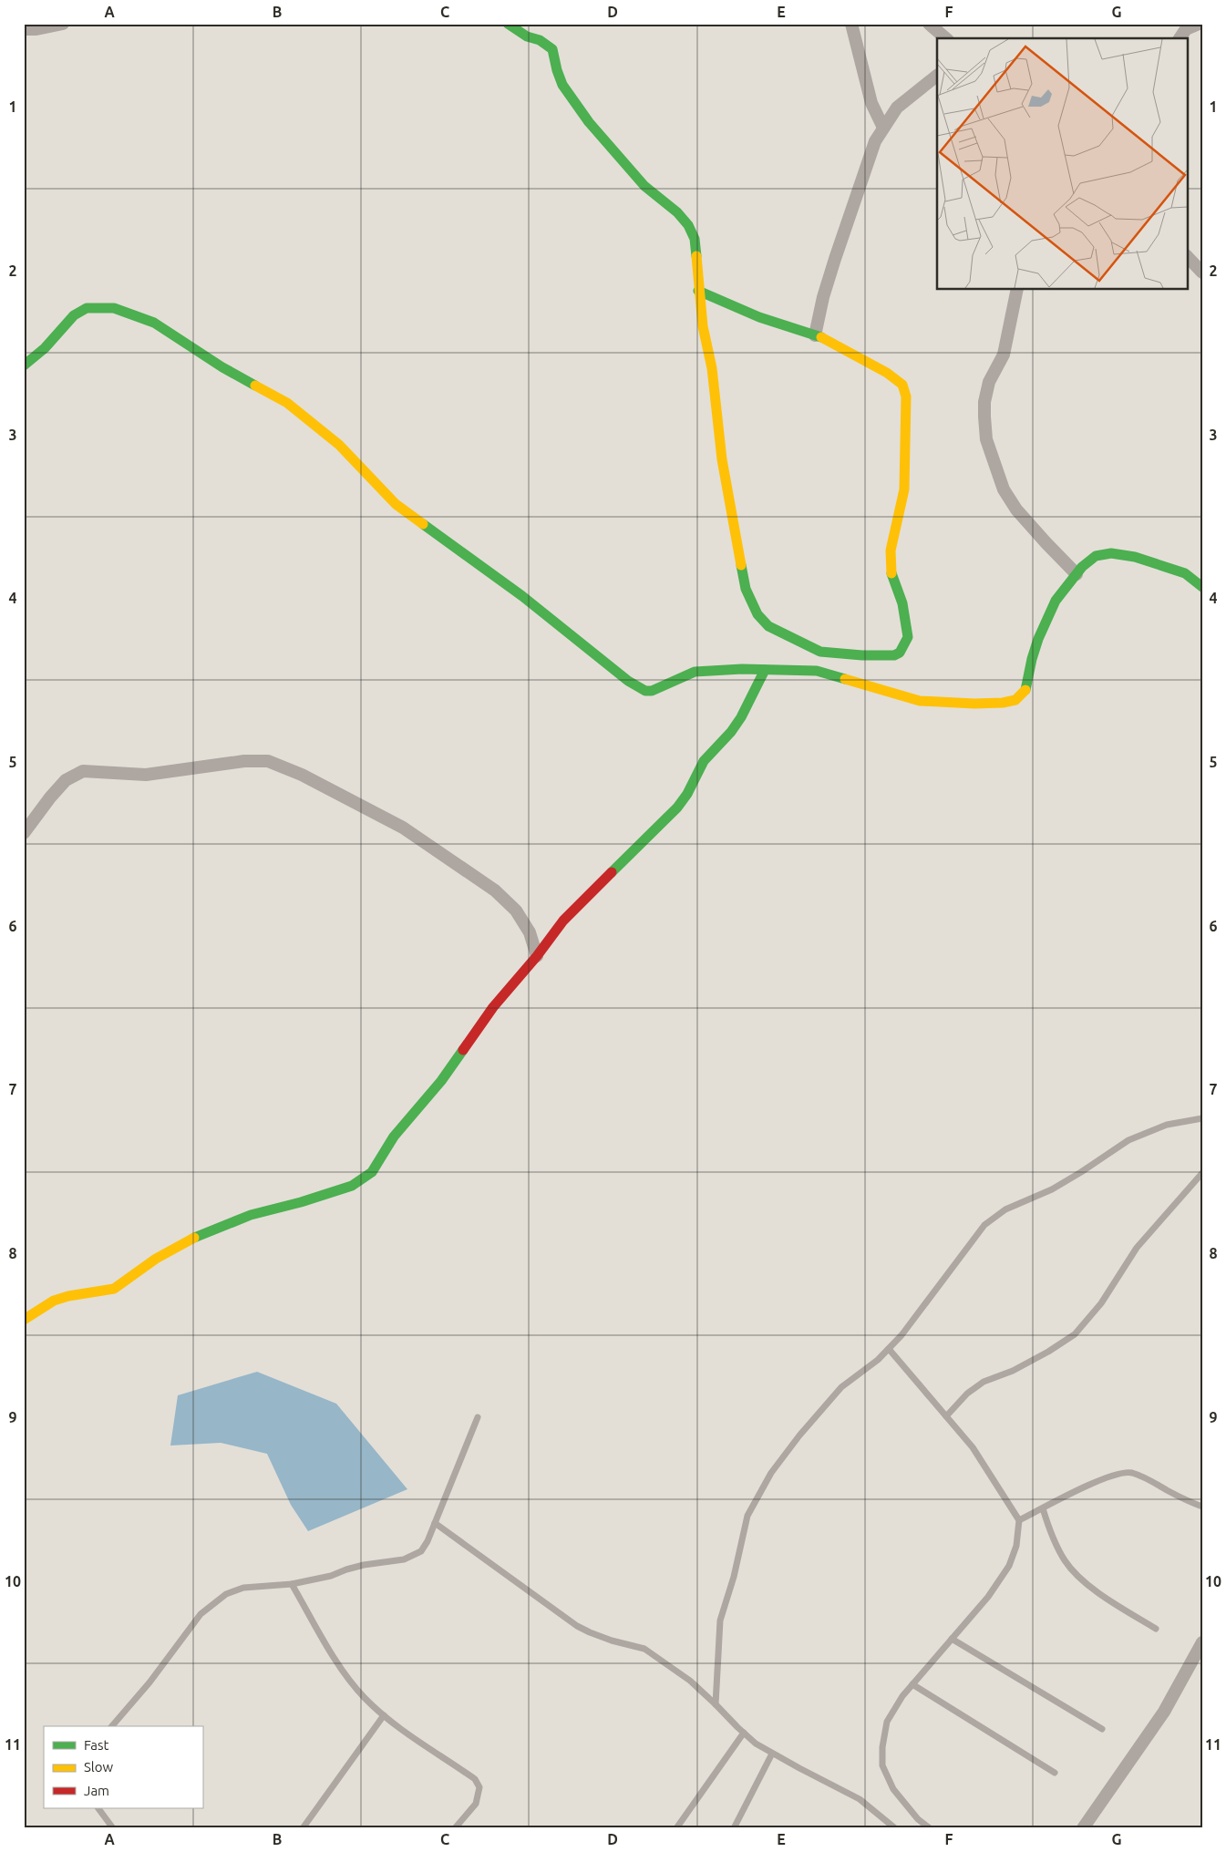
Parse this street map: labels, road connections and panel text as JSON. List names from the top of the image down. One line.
{"legend":["Fast","Slow","Jam"],"grid":{"columns":["A","B","C","D","E","F","G"],"rows":["1","2","3","4","5","6","7","8","9","10","11"]}}
